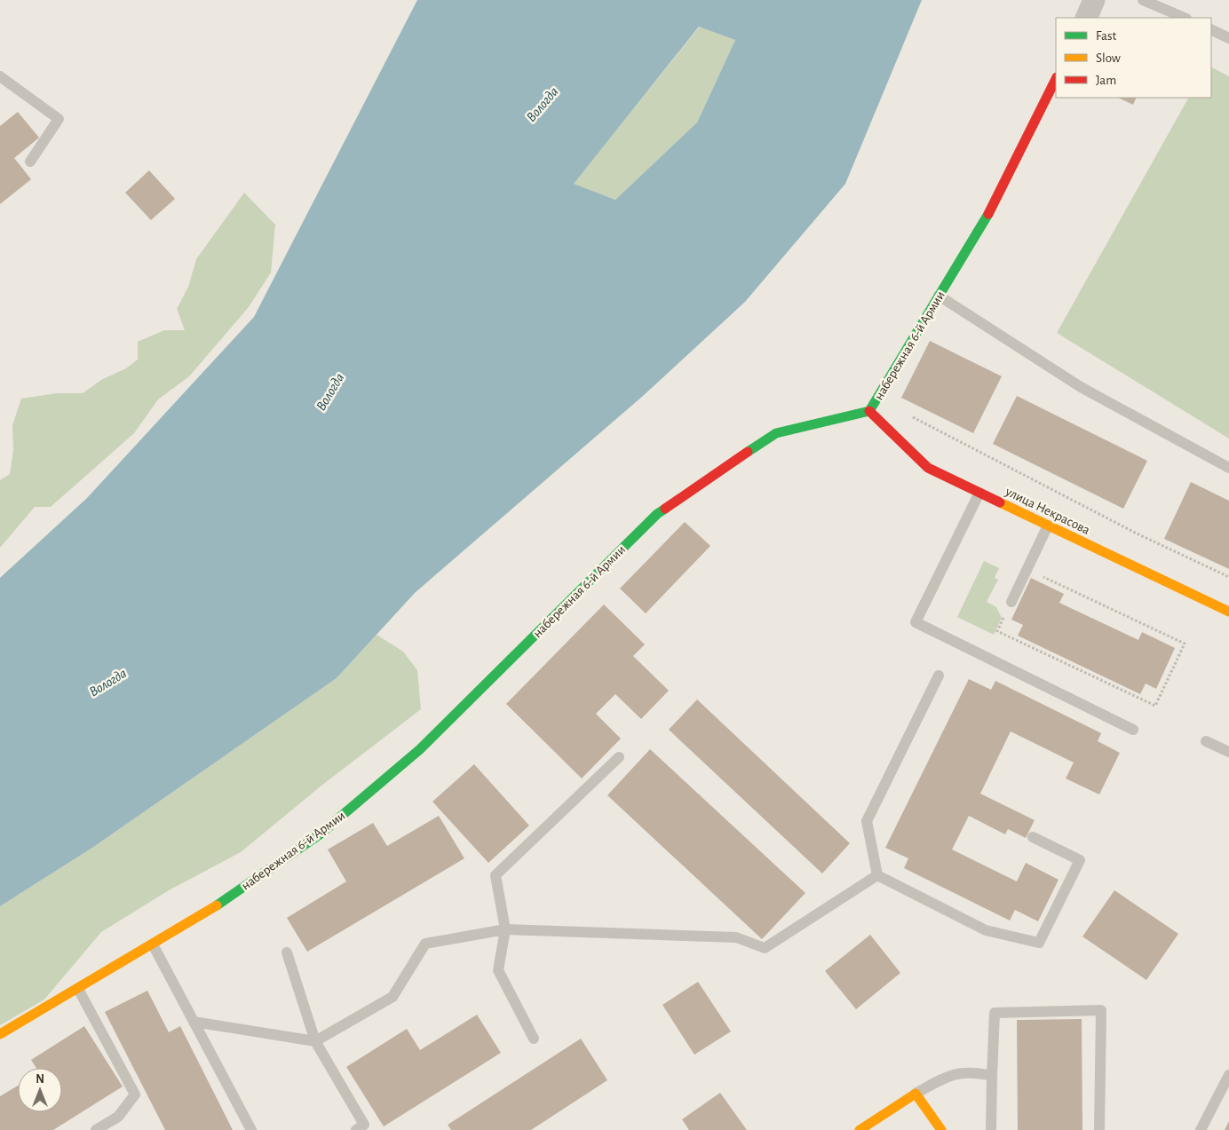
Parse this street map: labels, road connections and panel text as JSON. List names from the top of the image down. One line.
{"streets":{"street":["набережная 6-й Армии","улица Некрасова"]},"crossings":[["набережная 6-й Армии","улица Некрасова"]],"water":["Вологда"],"legend":["Fast","Slow","Jam"],"north":"top"}
